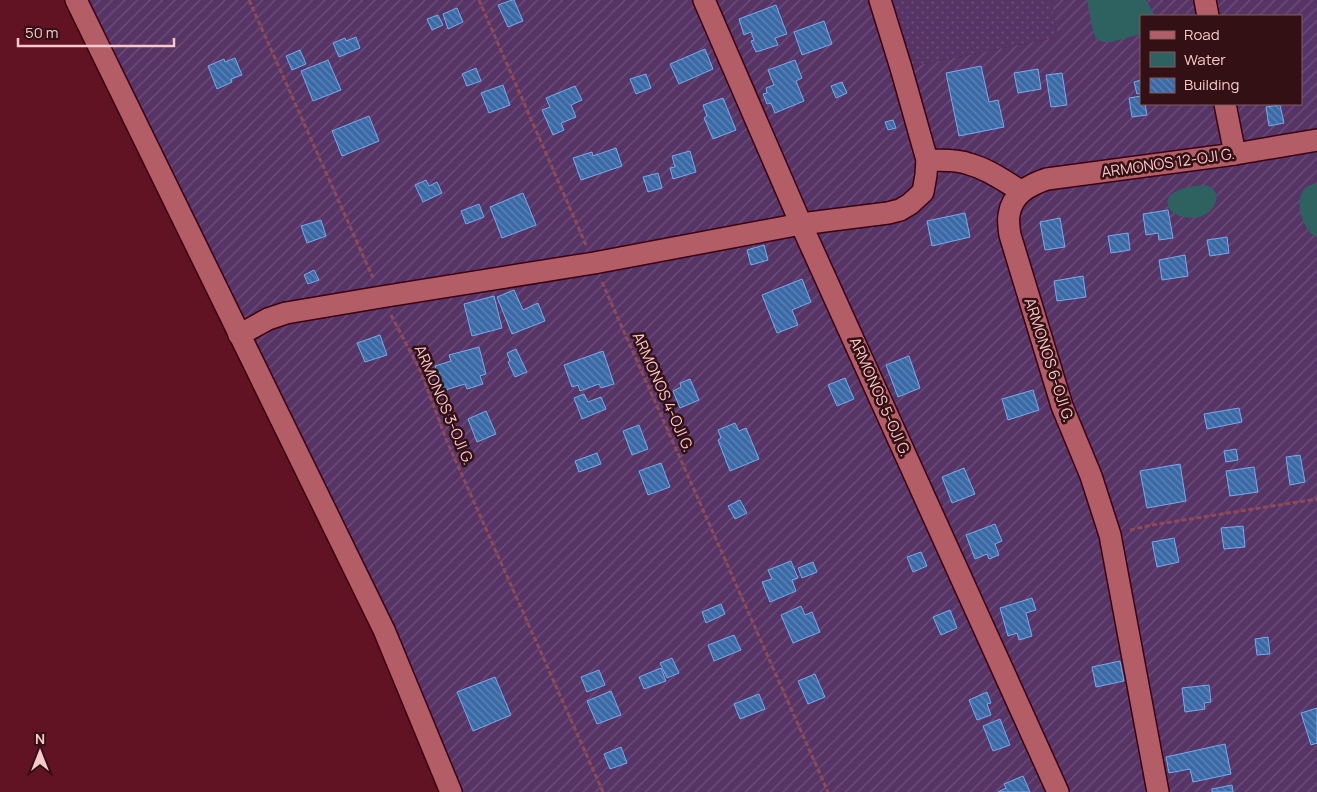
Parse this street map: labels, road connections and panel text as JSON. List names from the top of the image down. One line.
{"streets":{"street":["ARMONOS 12-OJI G.","ARMONOS 6-OJI G.","ARMONOS 5-OJI G."],"path":["ARMONOS 4-OJI G.","ARMONOS 3-OJI G."]},"crossings":[["ARMONOS 12-OJI G.","ARMONOS 6-OJI G."]],"legend":["Road","Water","Building"],"scale_bar":"50 m","north":"top"}
